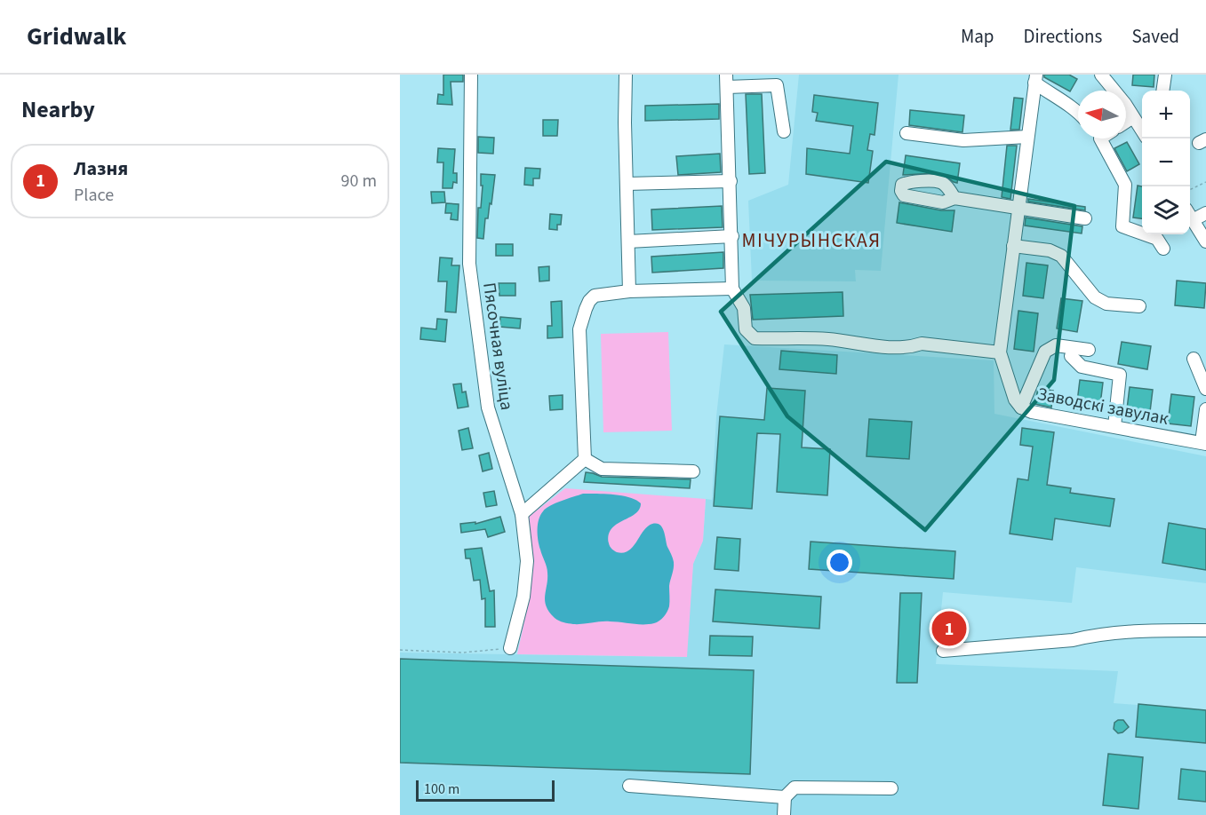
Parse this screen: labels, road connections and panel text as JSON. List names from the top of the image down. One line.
{"streets":{"street":["Пясочная вуліца","Заводскі завулак"]},"districts":["МІЧУРЫНСКАЯ"],"scale_bar":"100 m","north":"left","page":{"header":"Gridwalk","nav":["Map","Directions","Saved"],"heading":"Nearby","map_buttons":["+","−"],"list":[{"mark":"1","name":"Лазня","note":"Place","value":"90 m"}],"pins":"1","scale":"100 m"}}
